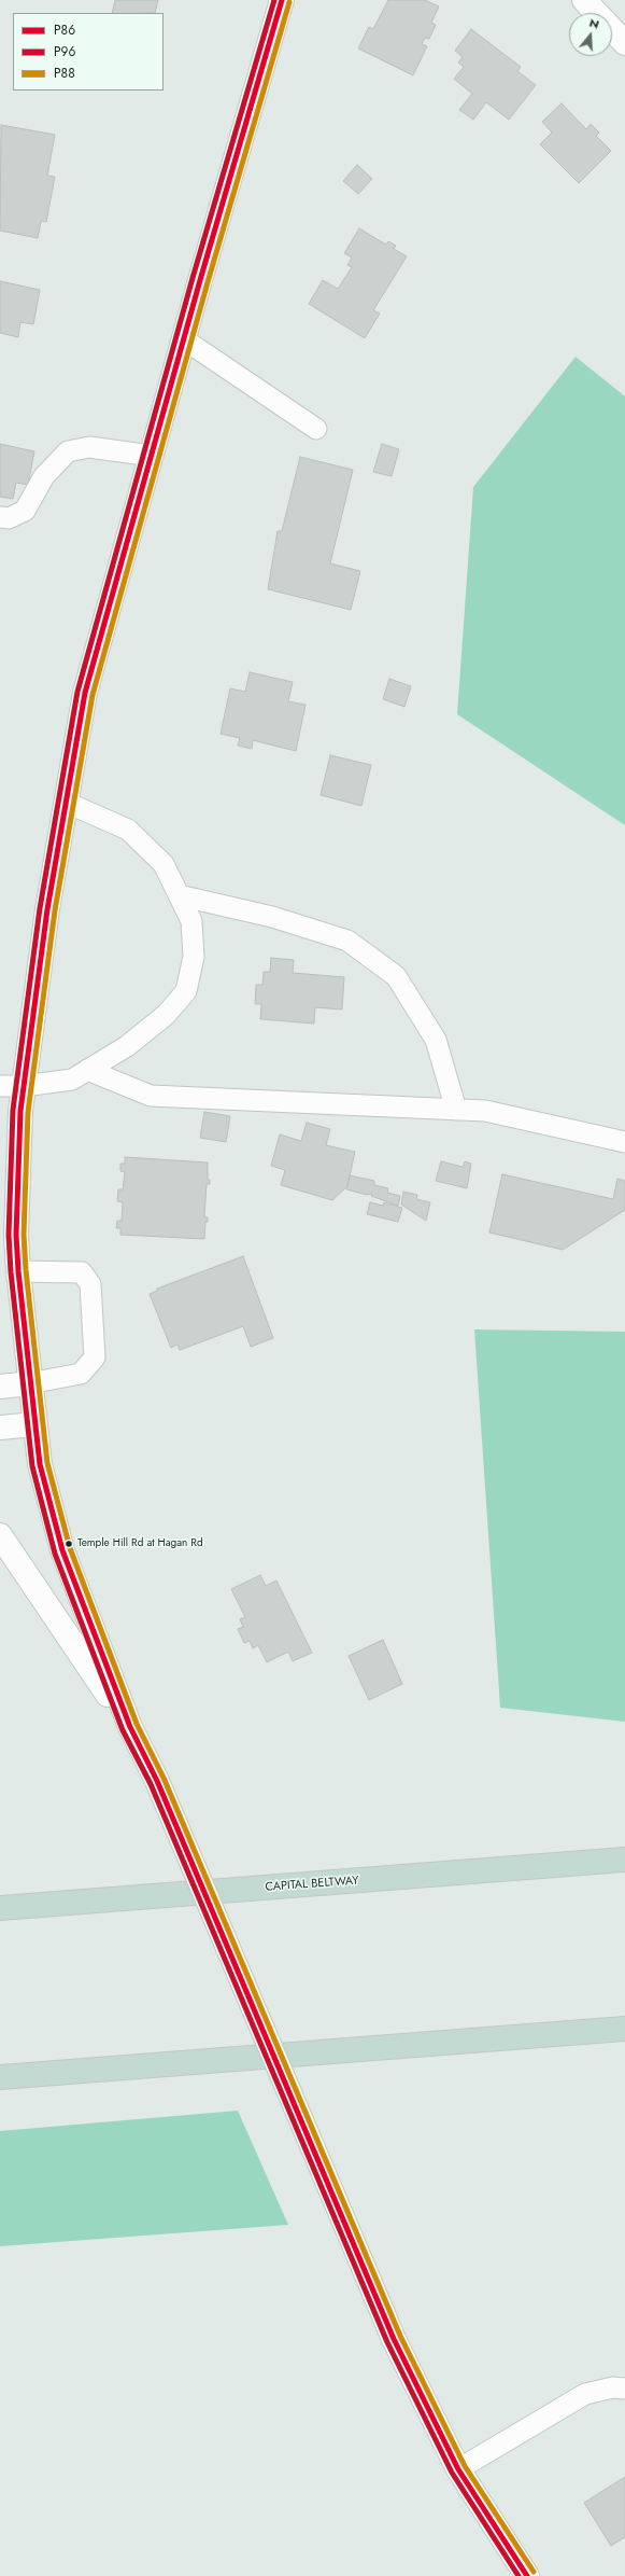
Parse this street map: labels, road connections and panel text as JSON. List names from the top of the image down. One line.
{"streets":{"highway":["CAPITAL BELTWAY"]},"places":["Temple Hill Rd at Hagan Rd"],"lines":["transit line P86","transit line P96","transit line P88"],"legend":["P86","P96","P88"],"north":"top"}
